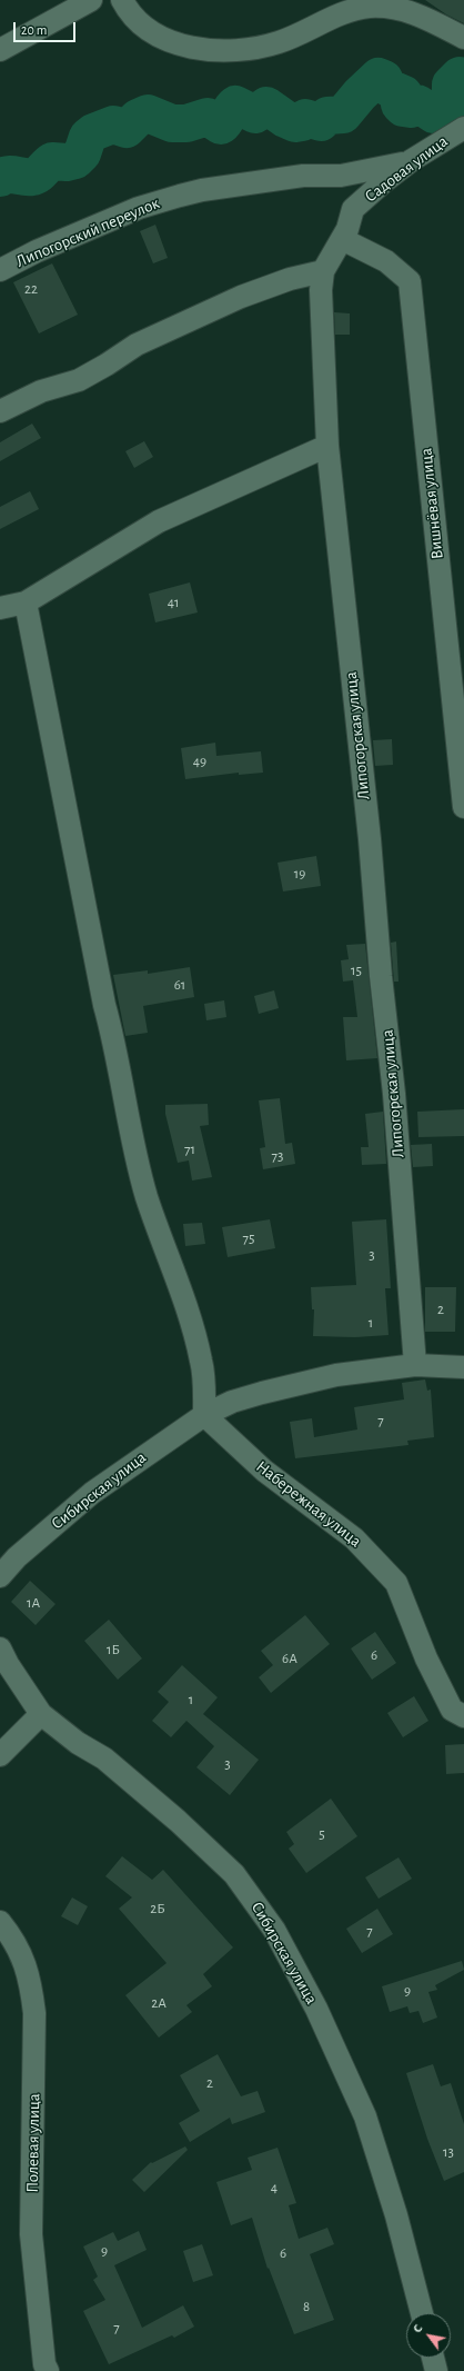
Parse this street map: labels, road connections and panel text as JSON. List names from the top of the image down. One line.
{"streets":{"street":["Садовая улица","Липогорский переулок","Вишнёвая улица","Липогорская улица","Сибирская улица","Набережная улица","Полевая улица"]},"crossings":[["Садовая улица","Липогорский переулок"],["Садовая улица","Вишнёвая улица"],["Садовая улица","Липогорская улица"],["Липогорская улица","Сибирская улица"],["Сибирская улица","Набережная улица"]],"house_numbers":["22","41","49","19","15","61","71","73","75","3","2","1","7","1А","1Б","6","6А","1","3","5","2Б","7","9","2А","2","13","4","9","6","8","7"],"scale_bar":"20 m","north":"top left"}
